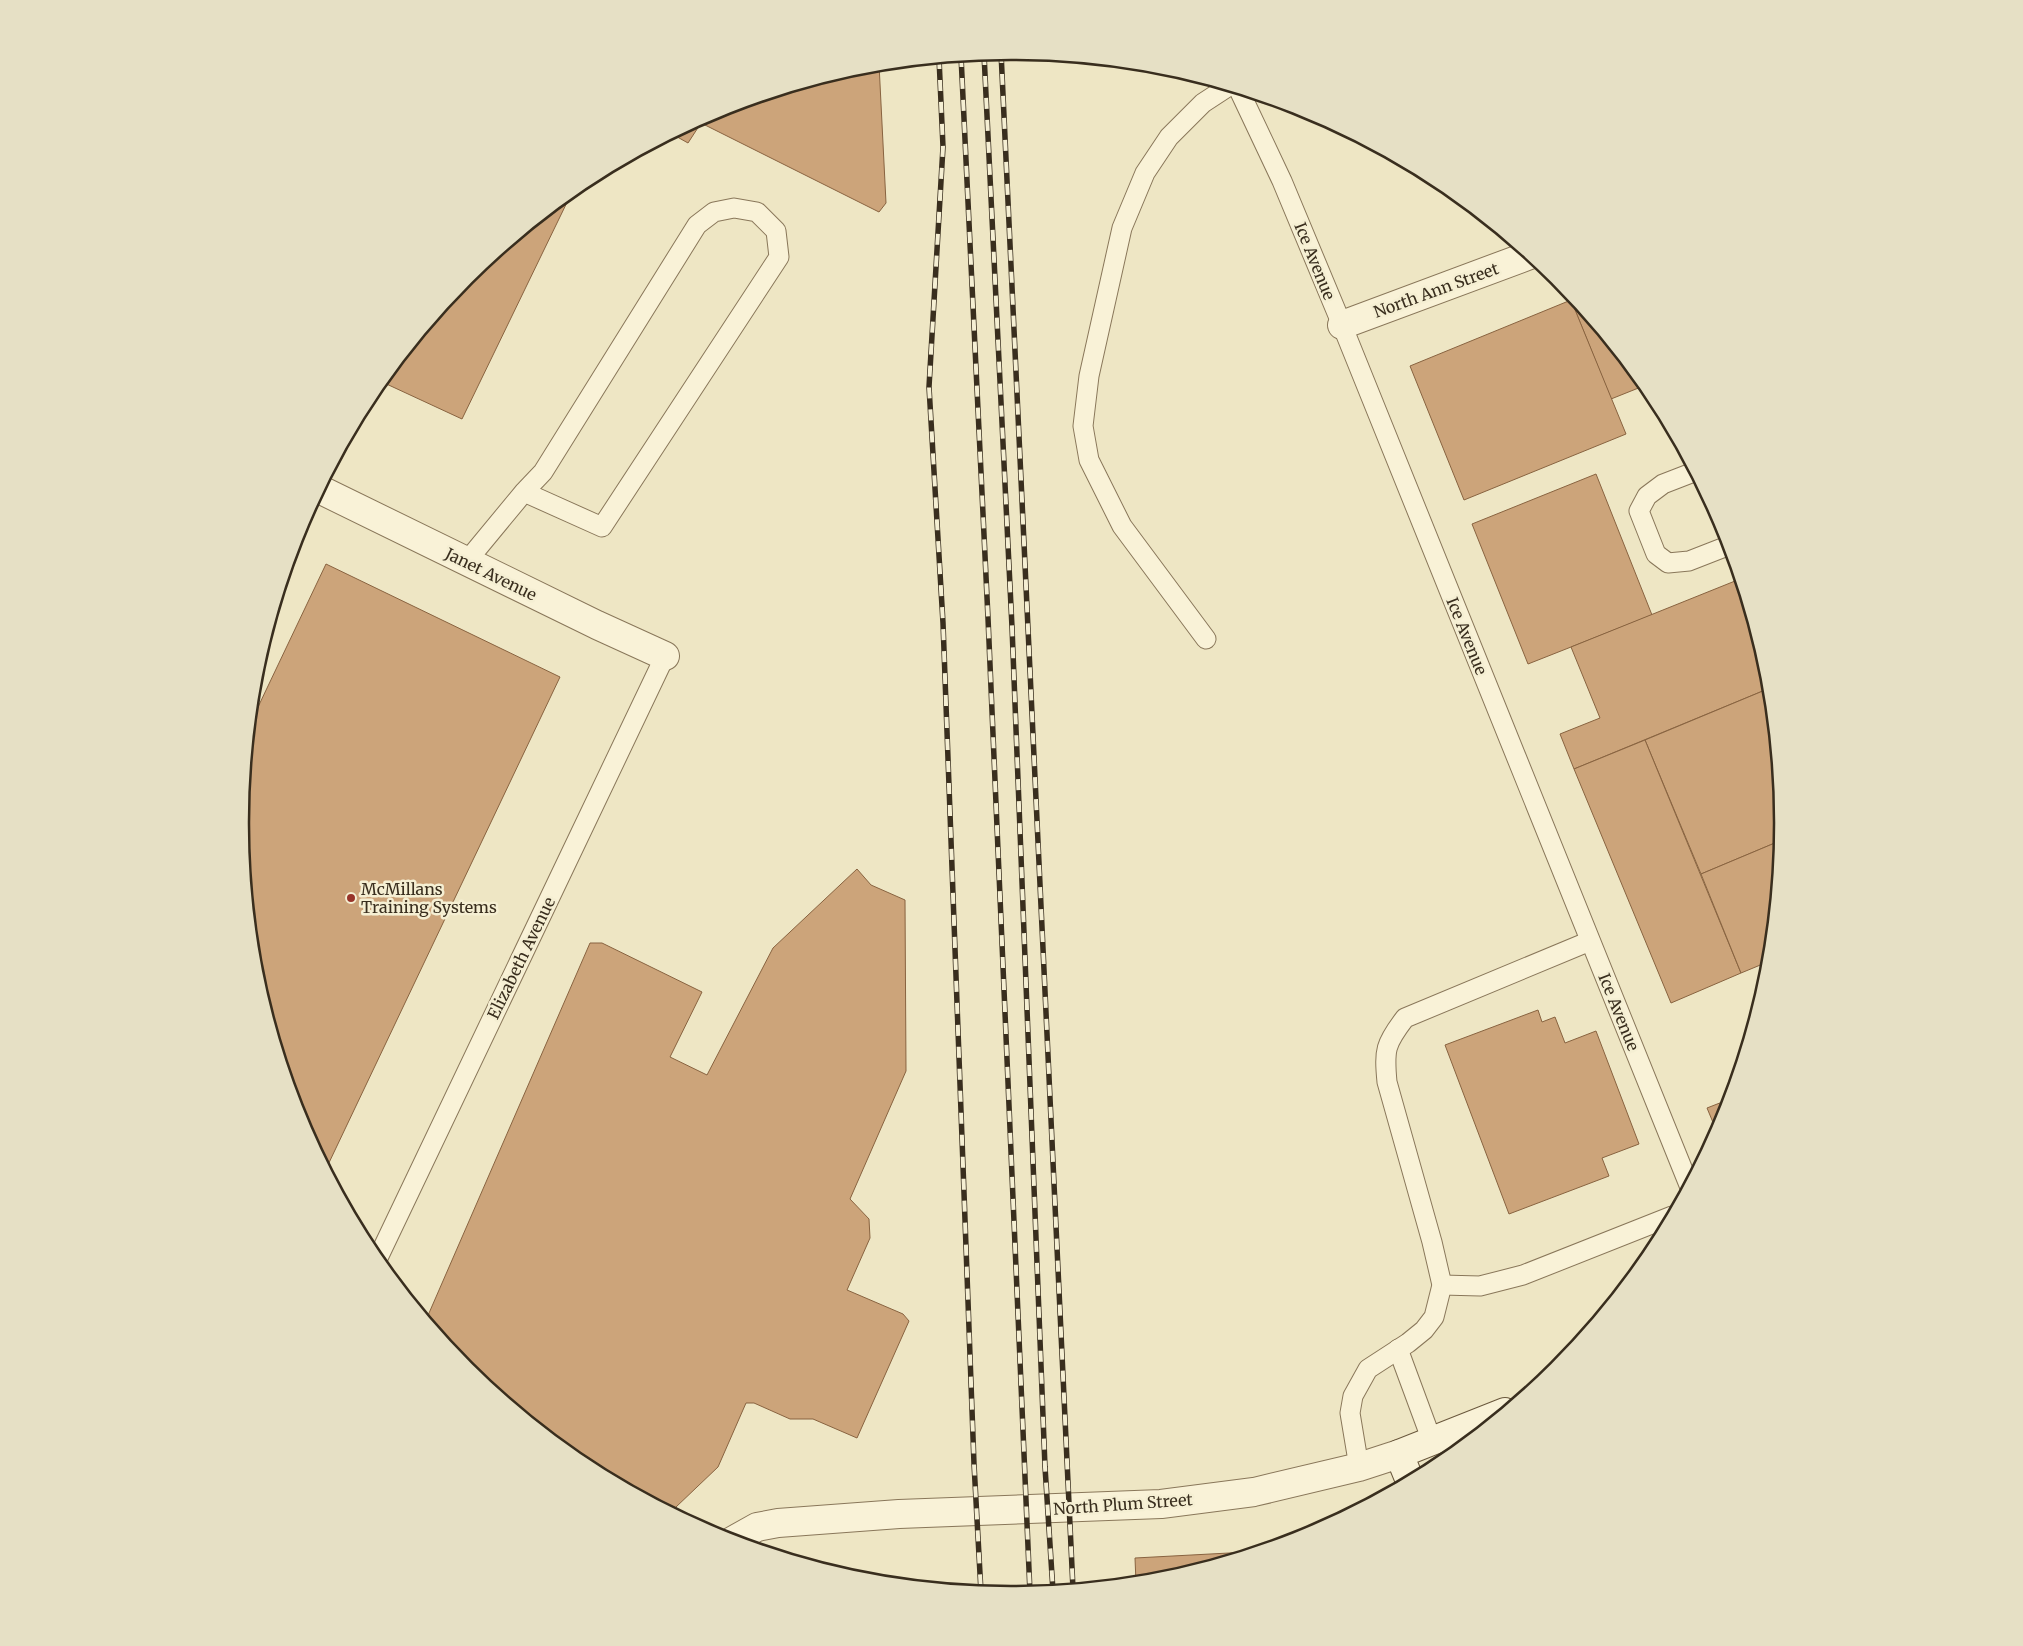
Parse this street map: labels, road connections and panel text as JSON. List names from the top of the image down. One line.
{"streets":{"street":["North Ann Street","Janet Avenue","North Plum Street"],"lane":["Ice Avenue","Elizabeth Avenue"]},"crossings":[["Ice Avenue","North Ann Street"],["Janet Avenue","Elizabeth Avenue"]],"places":["McMillans Training Systems"]}
